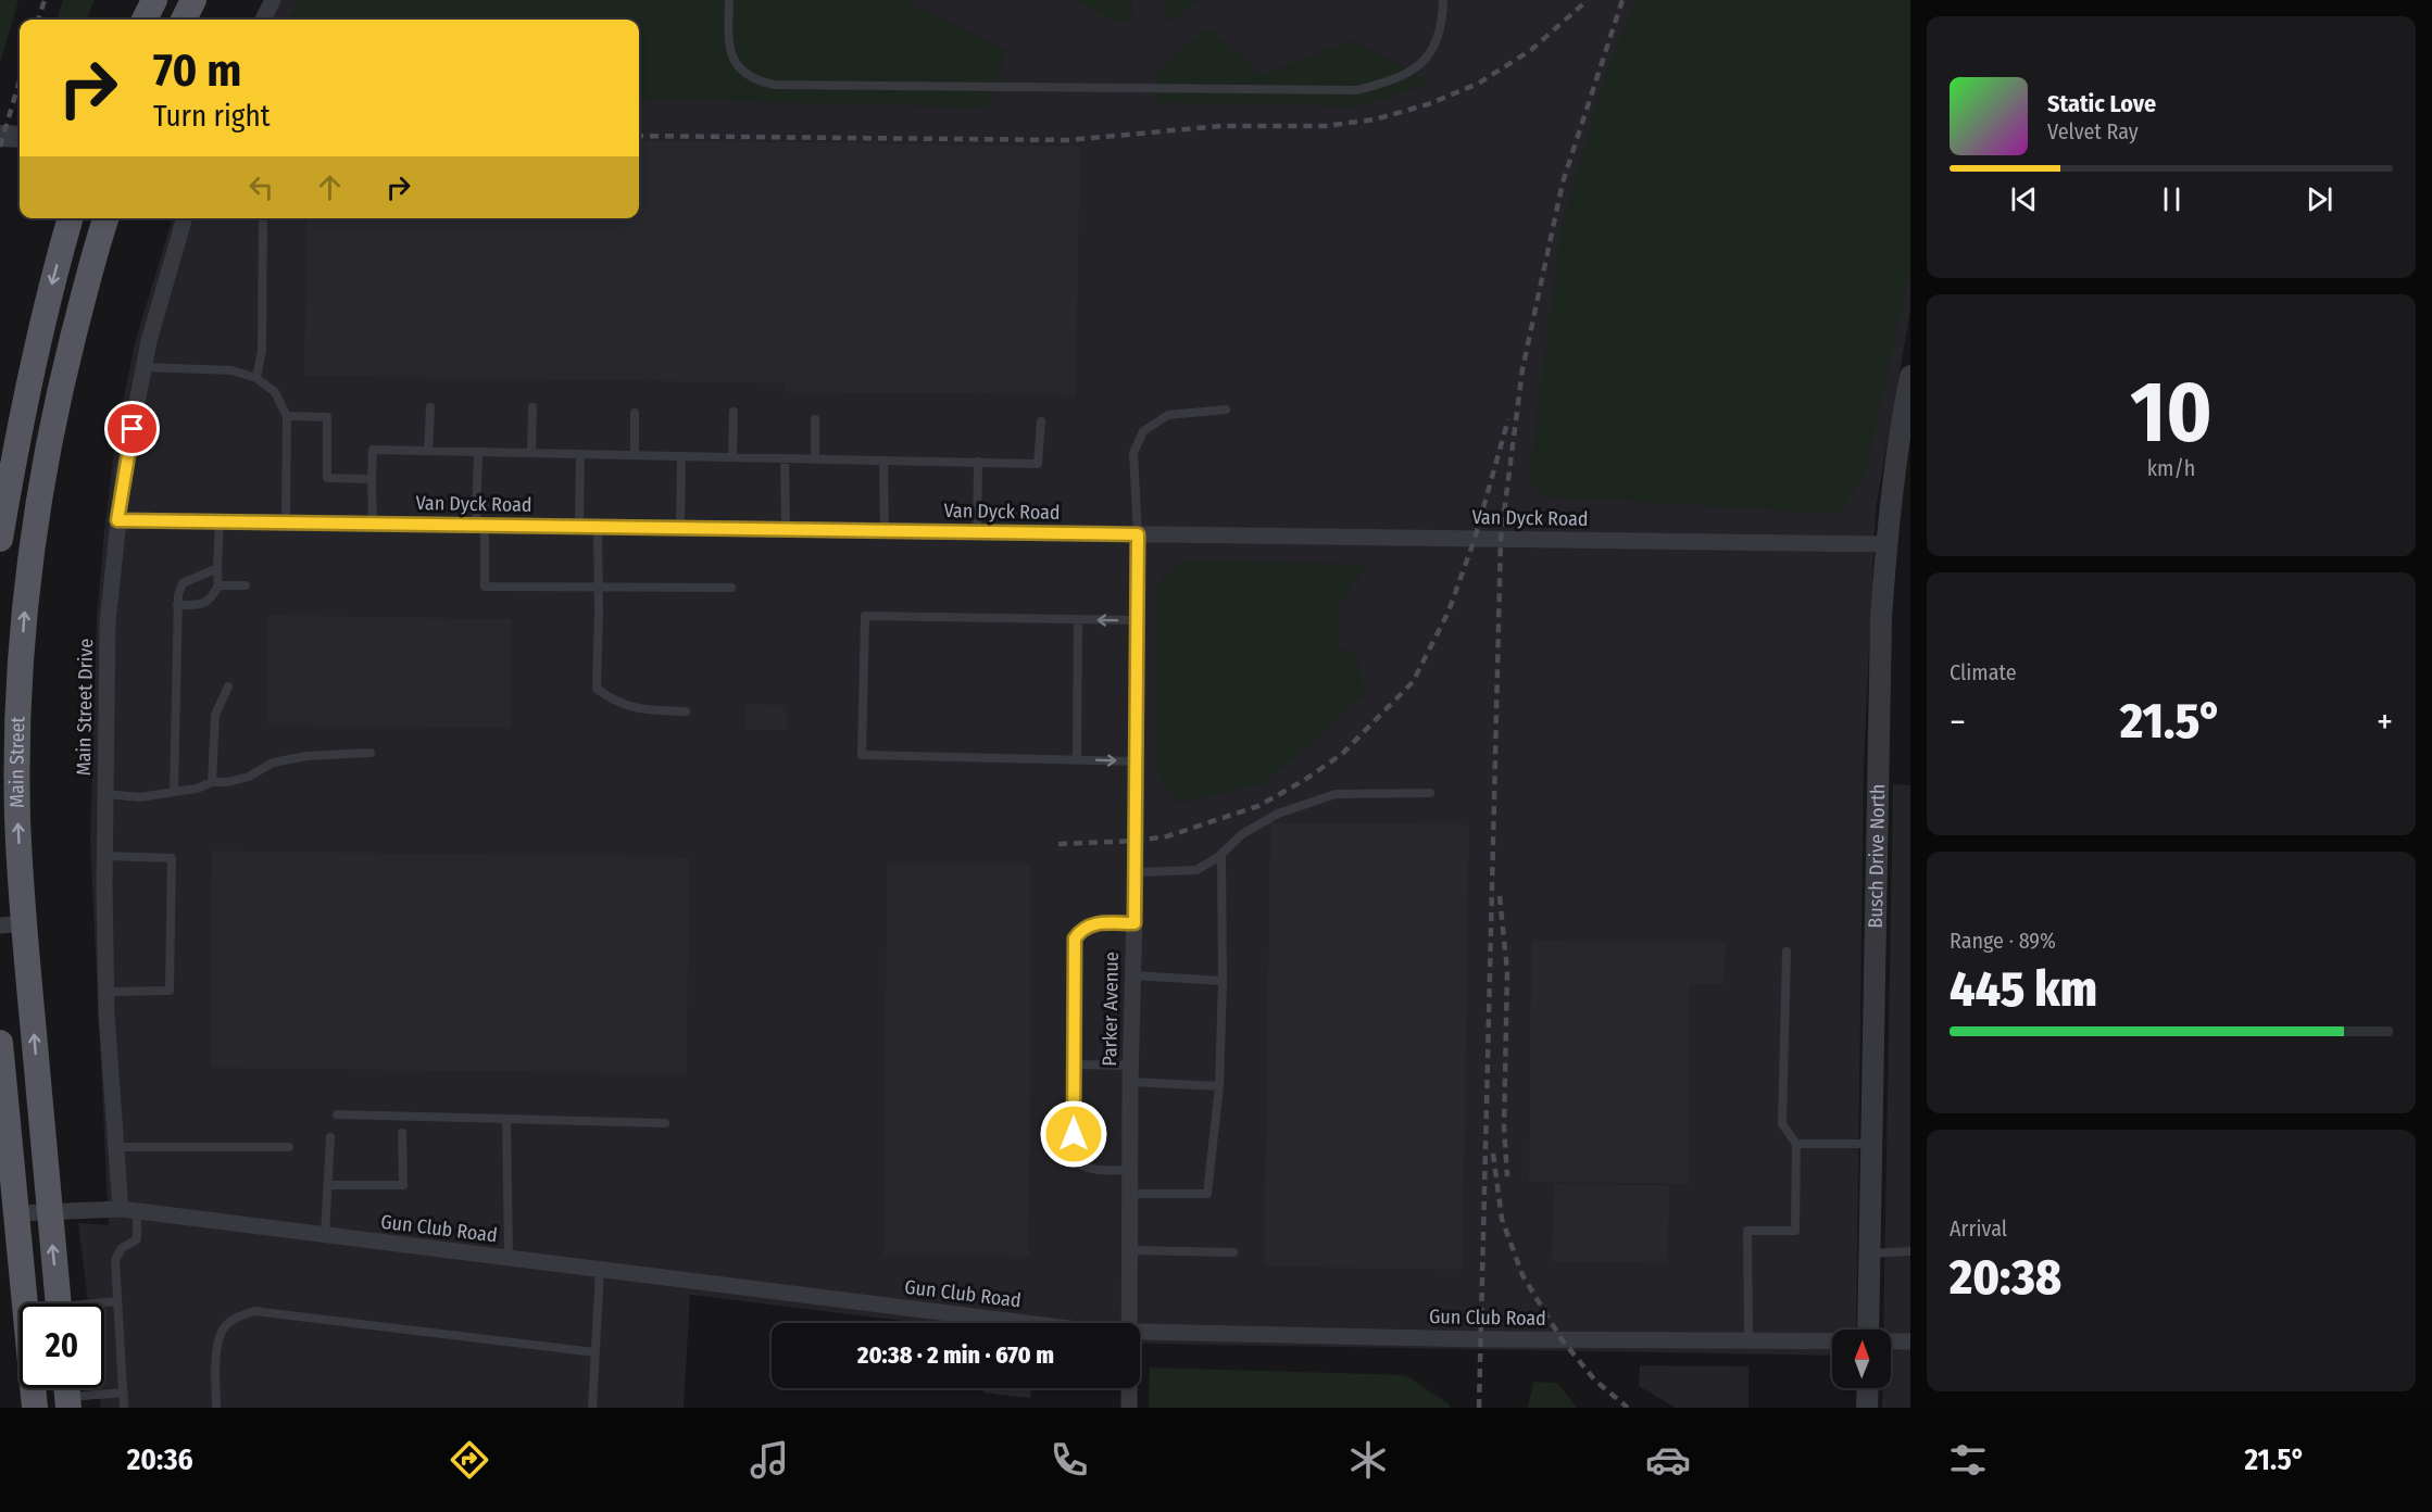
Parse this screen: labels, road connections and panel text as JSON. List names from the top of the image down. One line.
{"streets":{"main road":["Main Street"],"street":["Van Dyck Road","Main Street Drive","Busch Drive North","Parker Avenue","Gun Club Road"]},"crossings":[["Van Dyck Road","Main Street Drive"],["Van Dyck Road","Busch Drive North"],["Van Dyck Road","Parker Avenue"],["Main Street Drive","Gun Club Road"],["Main Street","Gun Club Road"]],"north":"top","page":{"turn":["70 m","Turn right"],"song":["Static Love","Velvet Ray"],"tile":[["10","km/h"],"Climate",["Range · 89%","445 km"],["Arrival","20:38"]],"heat":["−","21.5°","+"],"limit":"20","trip":"20:38 · 2 min · 670 m","tabs":["20:36","21.5°"]}}
